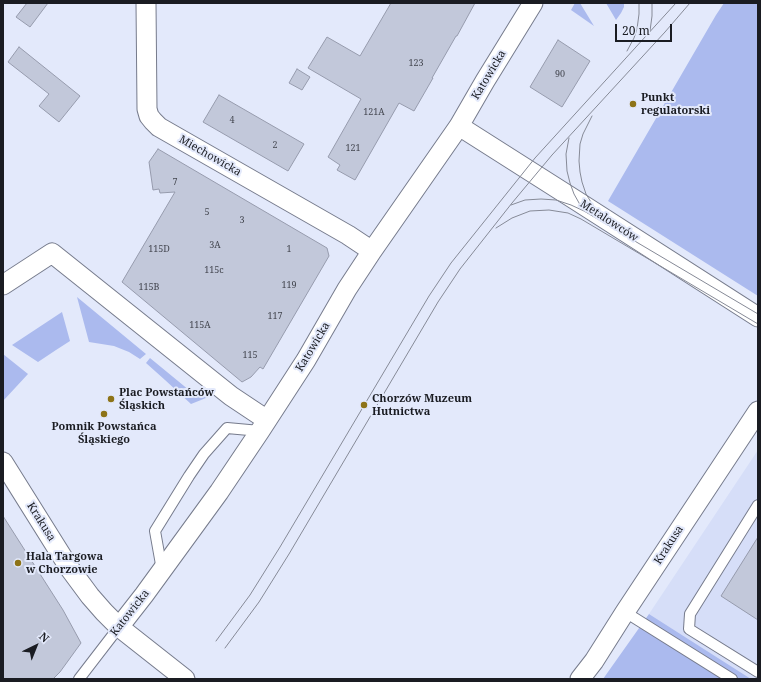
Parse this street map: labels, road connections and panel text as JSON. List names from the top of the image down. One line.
{"streets":{"street":["Katowicka","Miechowicka","Metalowców","Krakusa"]},"crossings":[["Katowicka","Miechowicka"],["Katowicka","Metalowców"],["Katowicka","Krakusa"]],"places":["Punkt regulatorski","Plac Powstańców Śląskich","Chorzów Muzeum Hutnictwa","Pomnik Powstańca Śląskiego","Hala Targowa w Chorzowie"],"house_numbers":["123","90","121A","4","2","121","7","5","3","3A","115D","1","115c","119","115B","117","115A","115"],"scale_bar":"20 m","north":"top right"}
